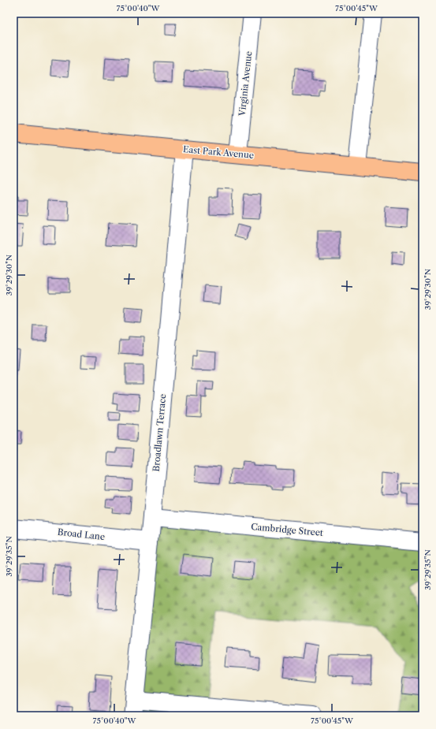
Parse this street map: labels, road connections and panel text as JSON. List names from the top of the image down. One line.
{"streets":{"main road":["East Park Avenue"],"street":["Virginia Avenue","Broadlawn Terrace","Cambridge Street","Broad Lane"]},"crossings":[["Virginia Avenue","East Park Avenue"],["East Park Avenue","Broadlawn Terrace"],["Broadlawn Terrace","Cambridge Street"],["Broadlawn Terrace","Broad Lane"]],"coordinates":["75°00'40\"W","75°00'45\"W","39°29'30\"N","39°29'35\"N"]}
